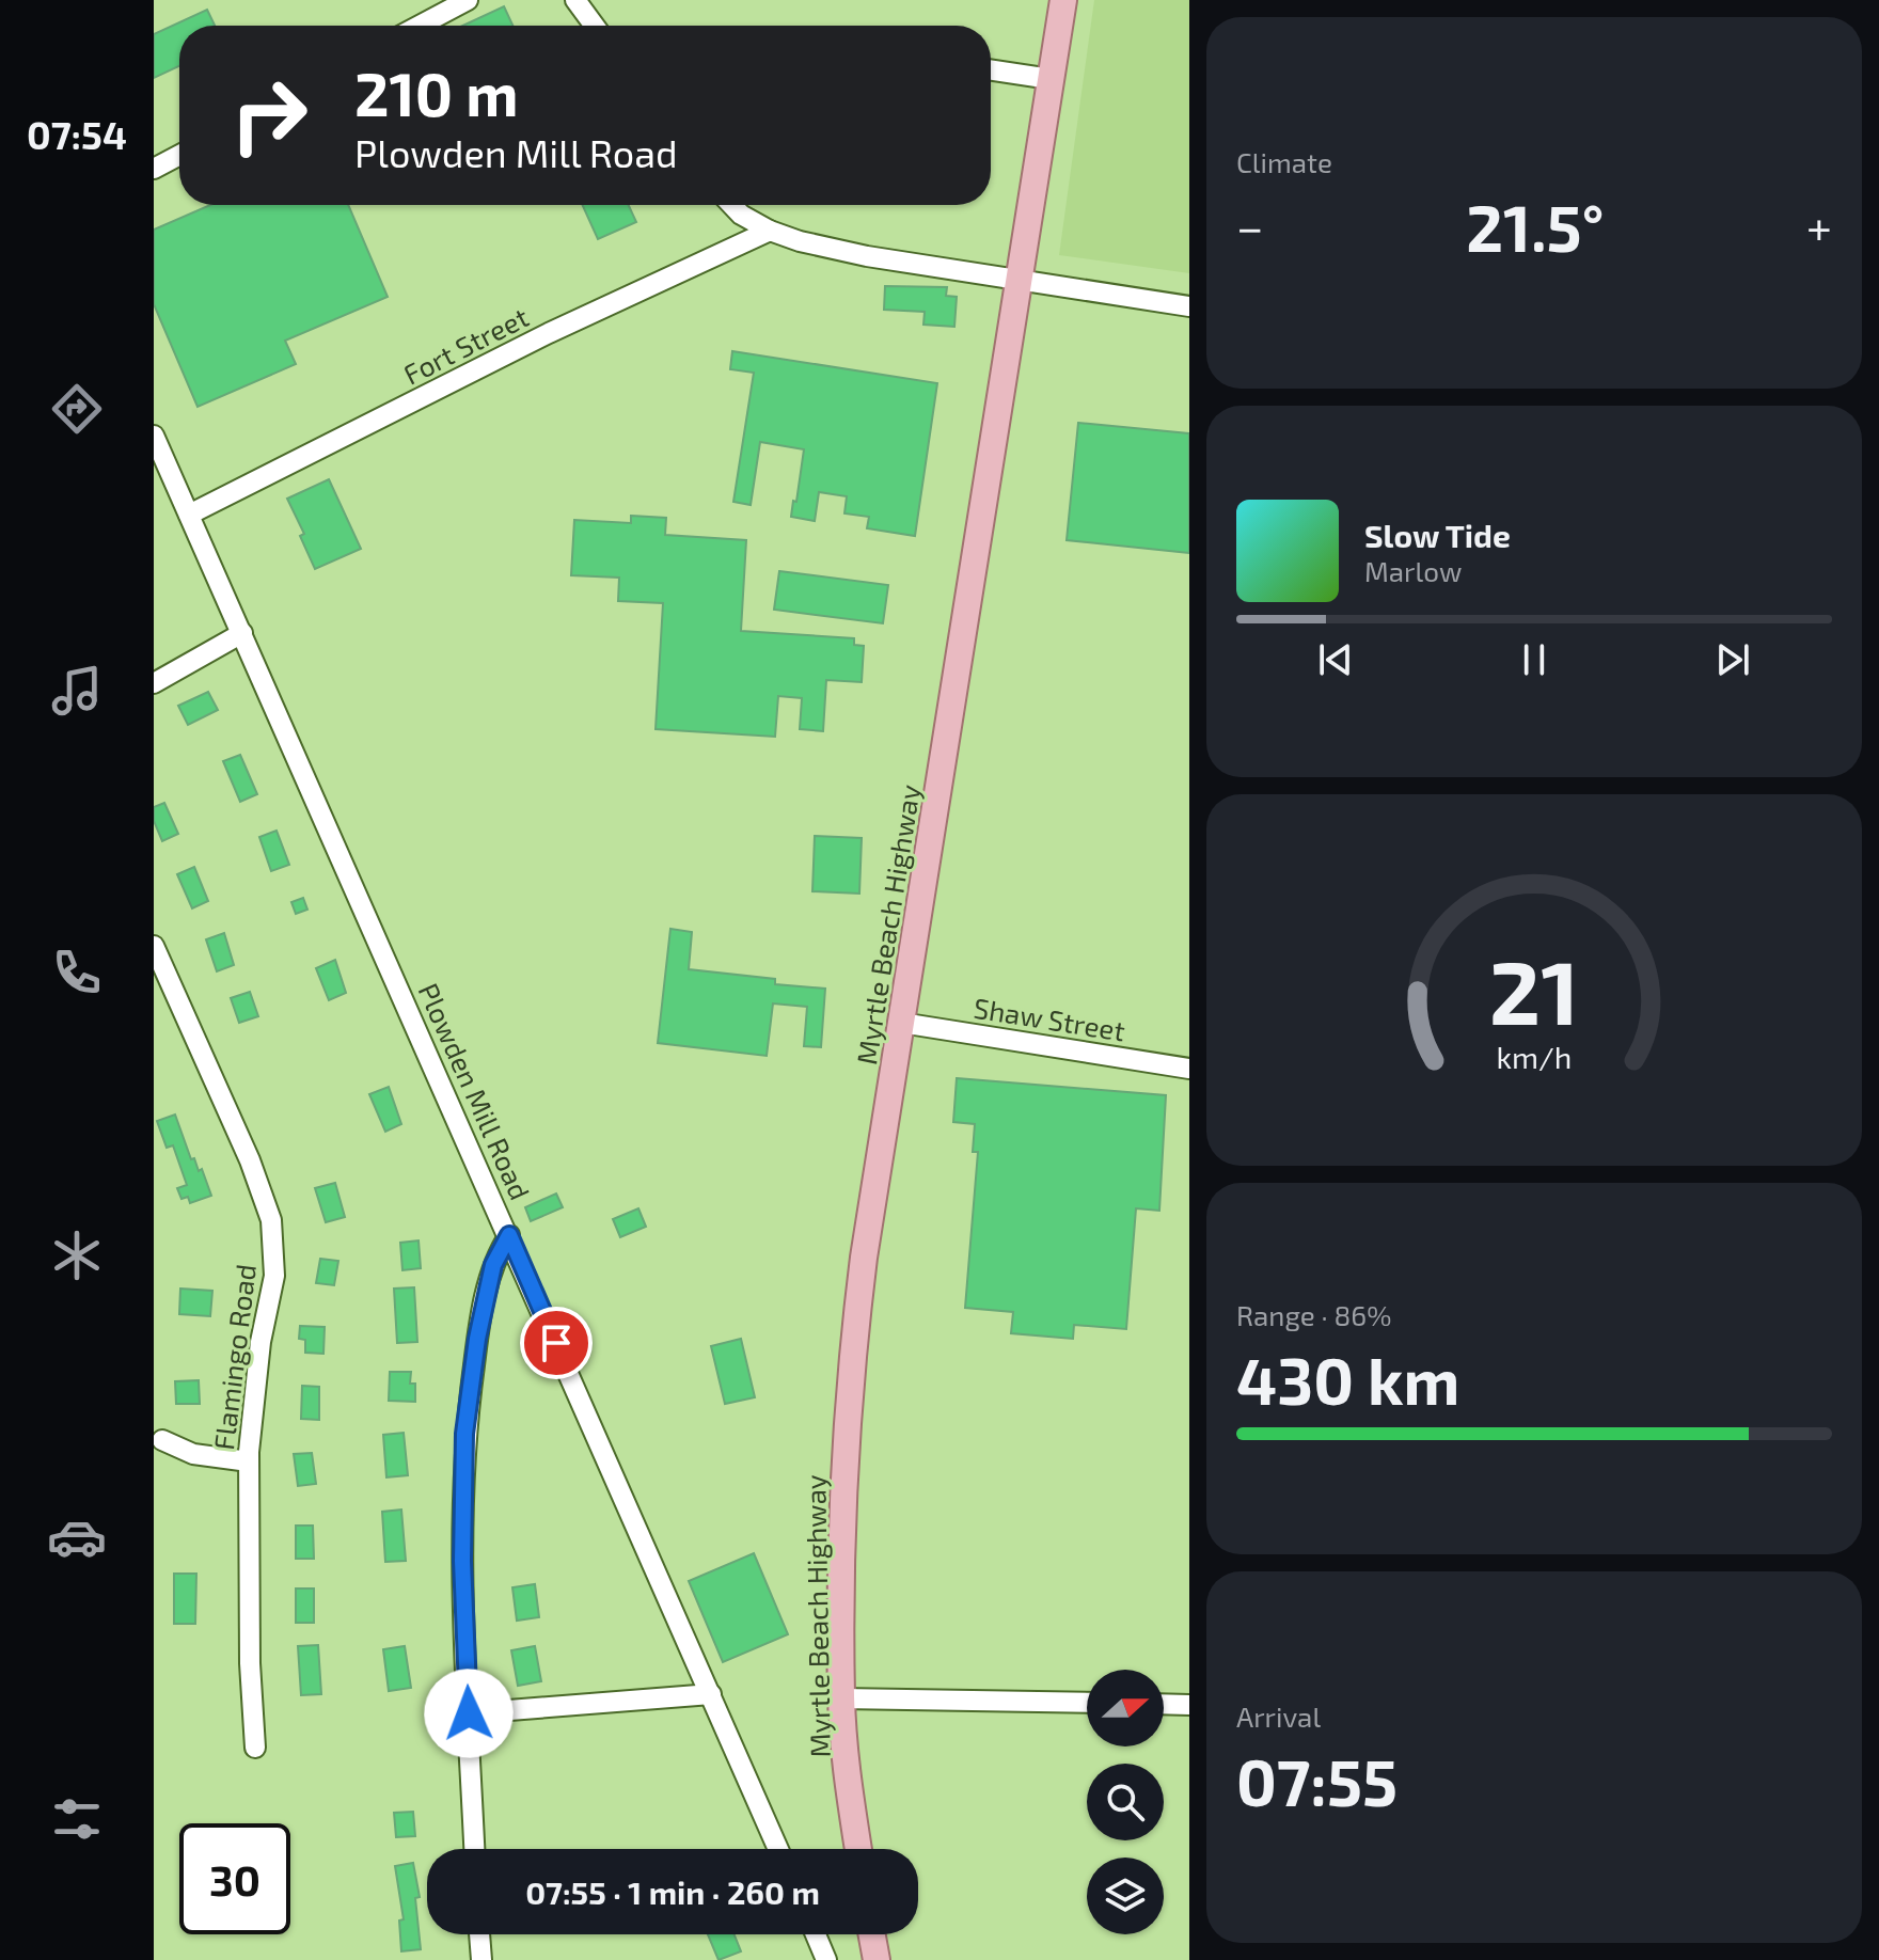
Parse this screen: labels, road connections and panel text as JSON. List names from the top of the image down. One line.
{"streets":{"main road":["Myrtle Beach Highway"],"street":["Fort Street","Shaw Street","Plowden Mill Road","Flamingo Road"]},"crossings":[["Fort Street","Plowden Mill Road"],["Myrtle Beach Highway","Shaw Street"]],"north":"right","page":{"tabs":"07:54","tile":["Climate",["Range · 86%","430 km"],["Arrival","07:55"]],"turn":["210 m","Plowden Mill Road"],"heat":["−","21.5°","+"],"song":["Slow Tide","Marlow"],"limit":"30","trip":"07:55 · 1 min · 260 m","gauge":["21","km/h"]}}
